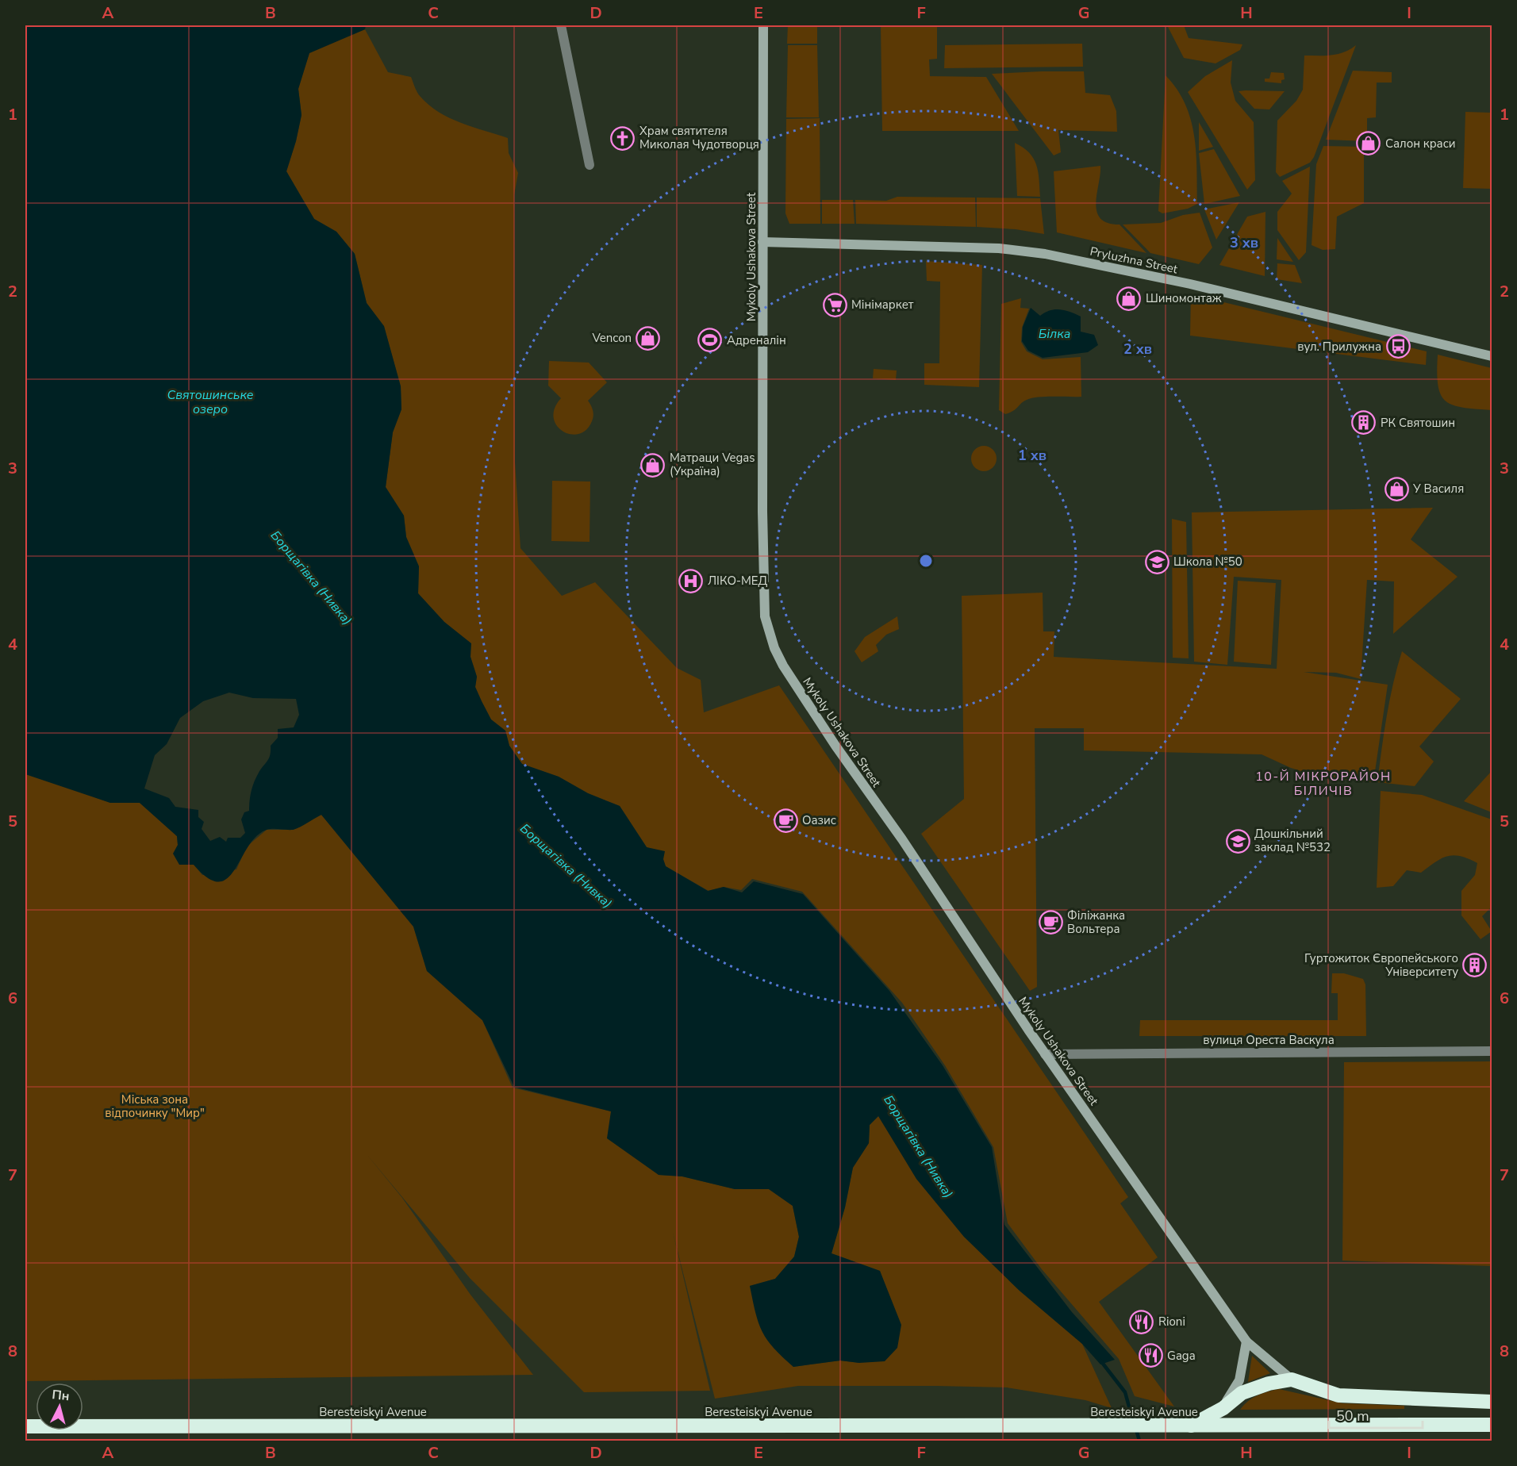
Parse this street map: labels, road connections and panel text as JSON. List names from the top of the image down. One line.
{"streets":{"highway":["Beresteiskyi Avenue"],"street":["Mykoly Ushakova Street","Pryluzhna Street","вулиця Ореста Васкула"]},"crossings":[["Mykoly Ushakova Street","Pryluzhna Street"],["Mykoly Ushakova Street","вулиця Ореста Васкула"]],"districts":["10-Й МІКРОРАЙОН БІЛИЧІВ"],"water":["Білка","Святошинське озеро","Борщагівка (Нивка)"],"parks":["Міська зона відпочинку \"Мир\""],"places":{"church":["Храм святителя Миколая Чудотворця"],"shop":["Салон краси","Шиномонтаж","Vencon","Матраци Vegas (Україна)","У Василя"],"supermarket":["Мінімаркет"],"sports":["Адреналін"],"bus stop":["вул. Прилужна"],"building":["РК Святошин","Гуртожиток Європейського Університету"],"school or university":["Школа №50","Дошкільний заклад №532"],"hospital":["ЛІКО-МЕД"],"cafe":["Оазис","Філіжанка Вольтера"],"restaurant":["Rioni","Gaga"]},"scale_bar":"50 m","north":"top","grid":{"columns":["A","B","C","D","E","F","G","H","I"],"rows":["1","2","3","4","5","6","7","8"]},"rings":["3 хв","2 хв","1 хв"]}
